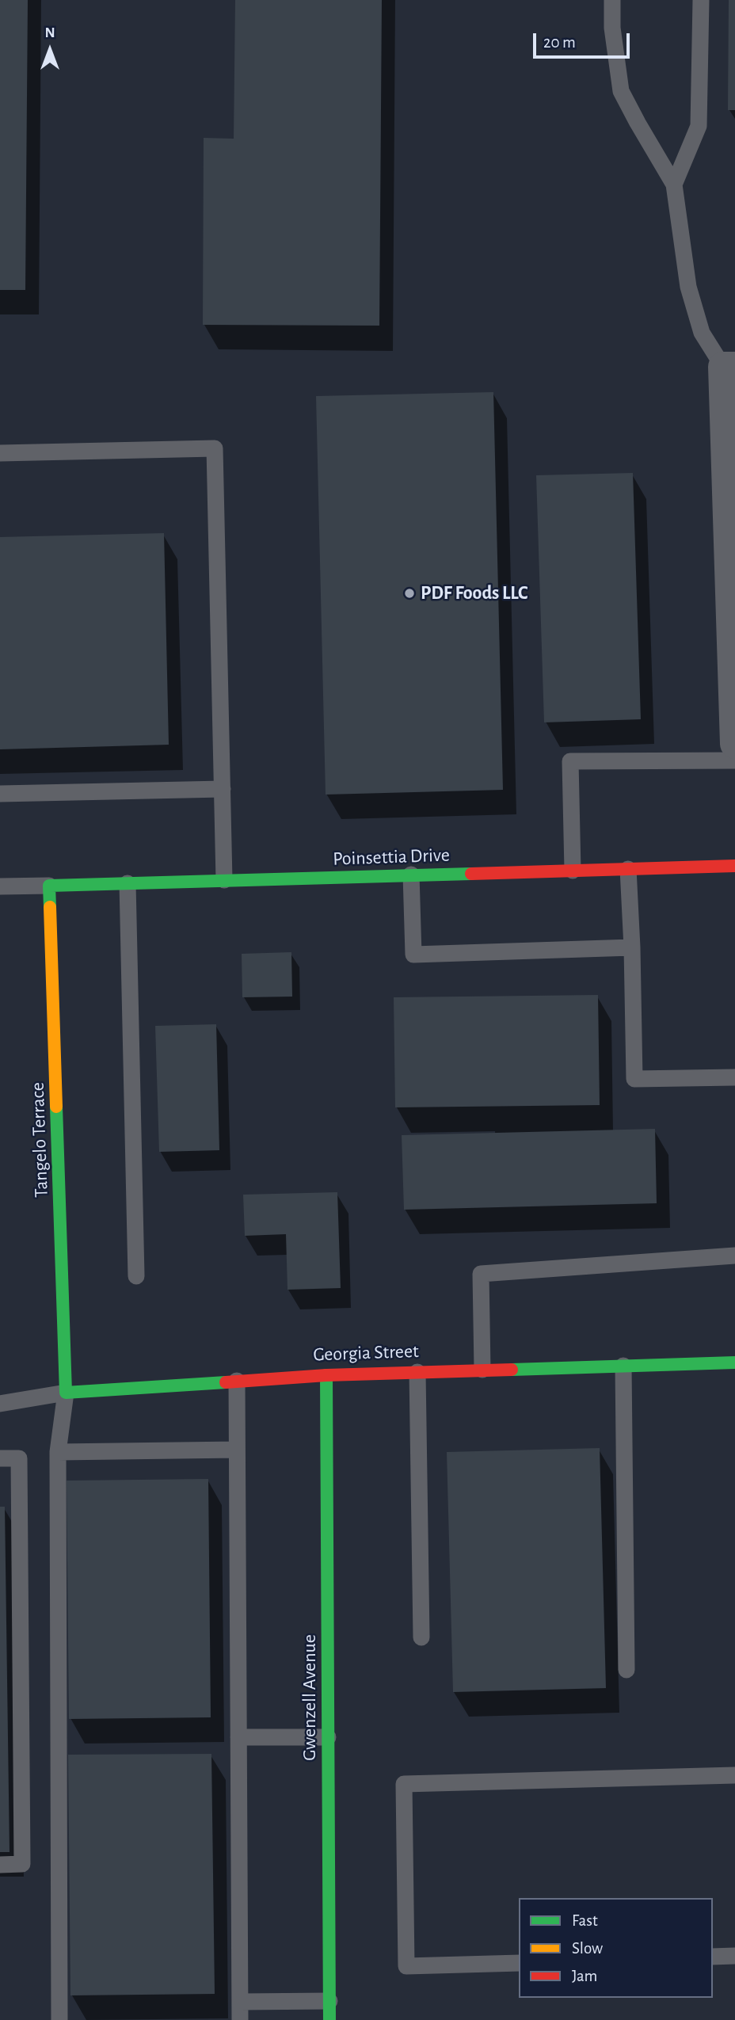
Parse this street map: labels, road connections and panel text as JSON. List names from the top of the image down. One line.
{"streets":{"street":["Poinsettia Drive","Tangelo Terrace","Georgia Street","Gwenzell Avenue"]},"crossings":[["Poinsettia Drive","Tangelo Terrace"],["Tangelo Terrace","Georgia Street"],["Georgia Street","Gwenzell Avenue"]],"places":["PDF Foods LLC"],"legend":["Fast","Slow","Jam"],"scale_bar":"20 m","north":"top"}
